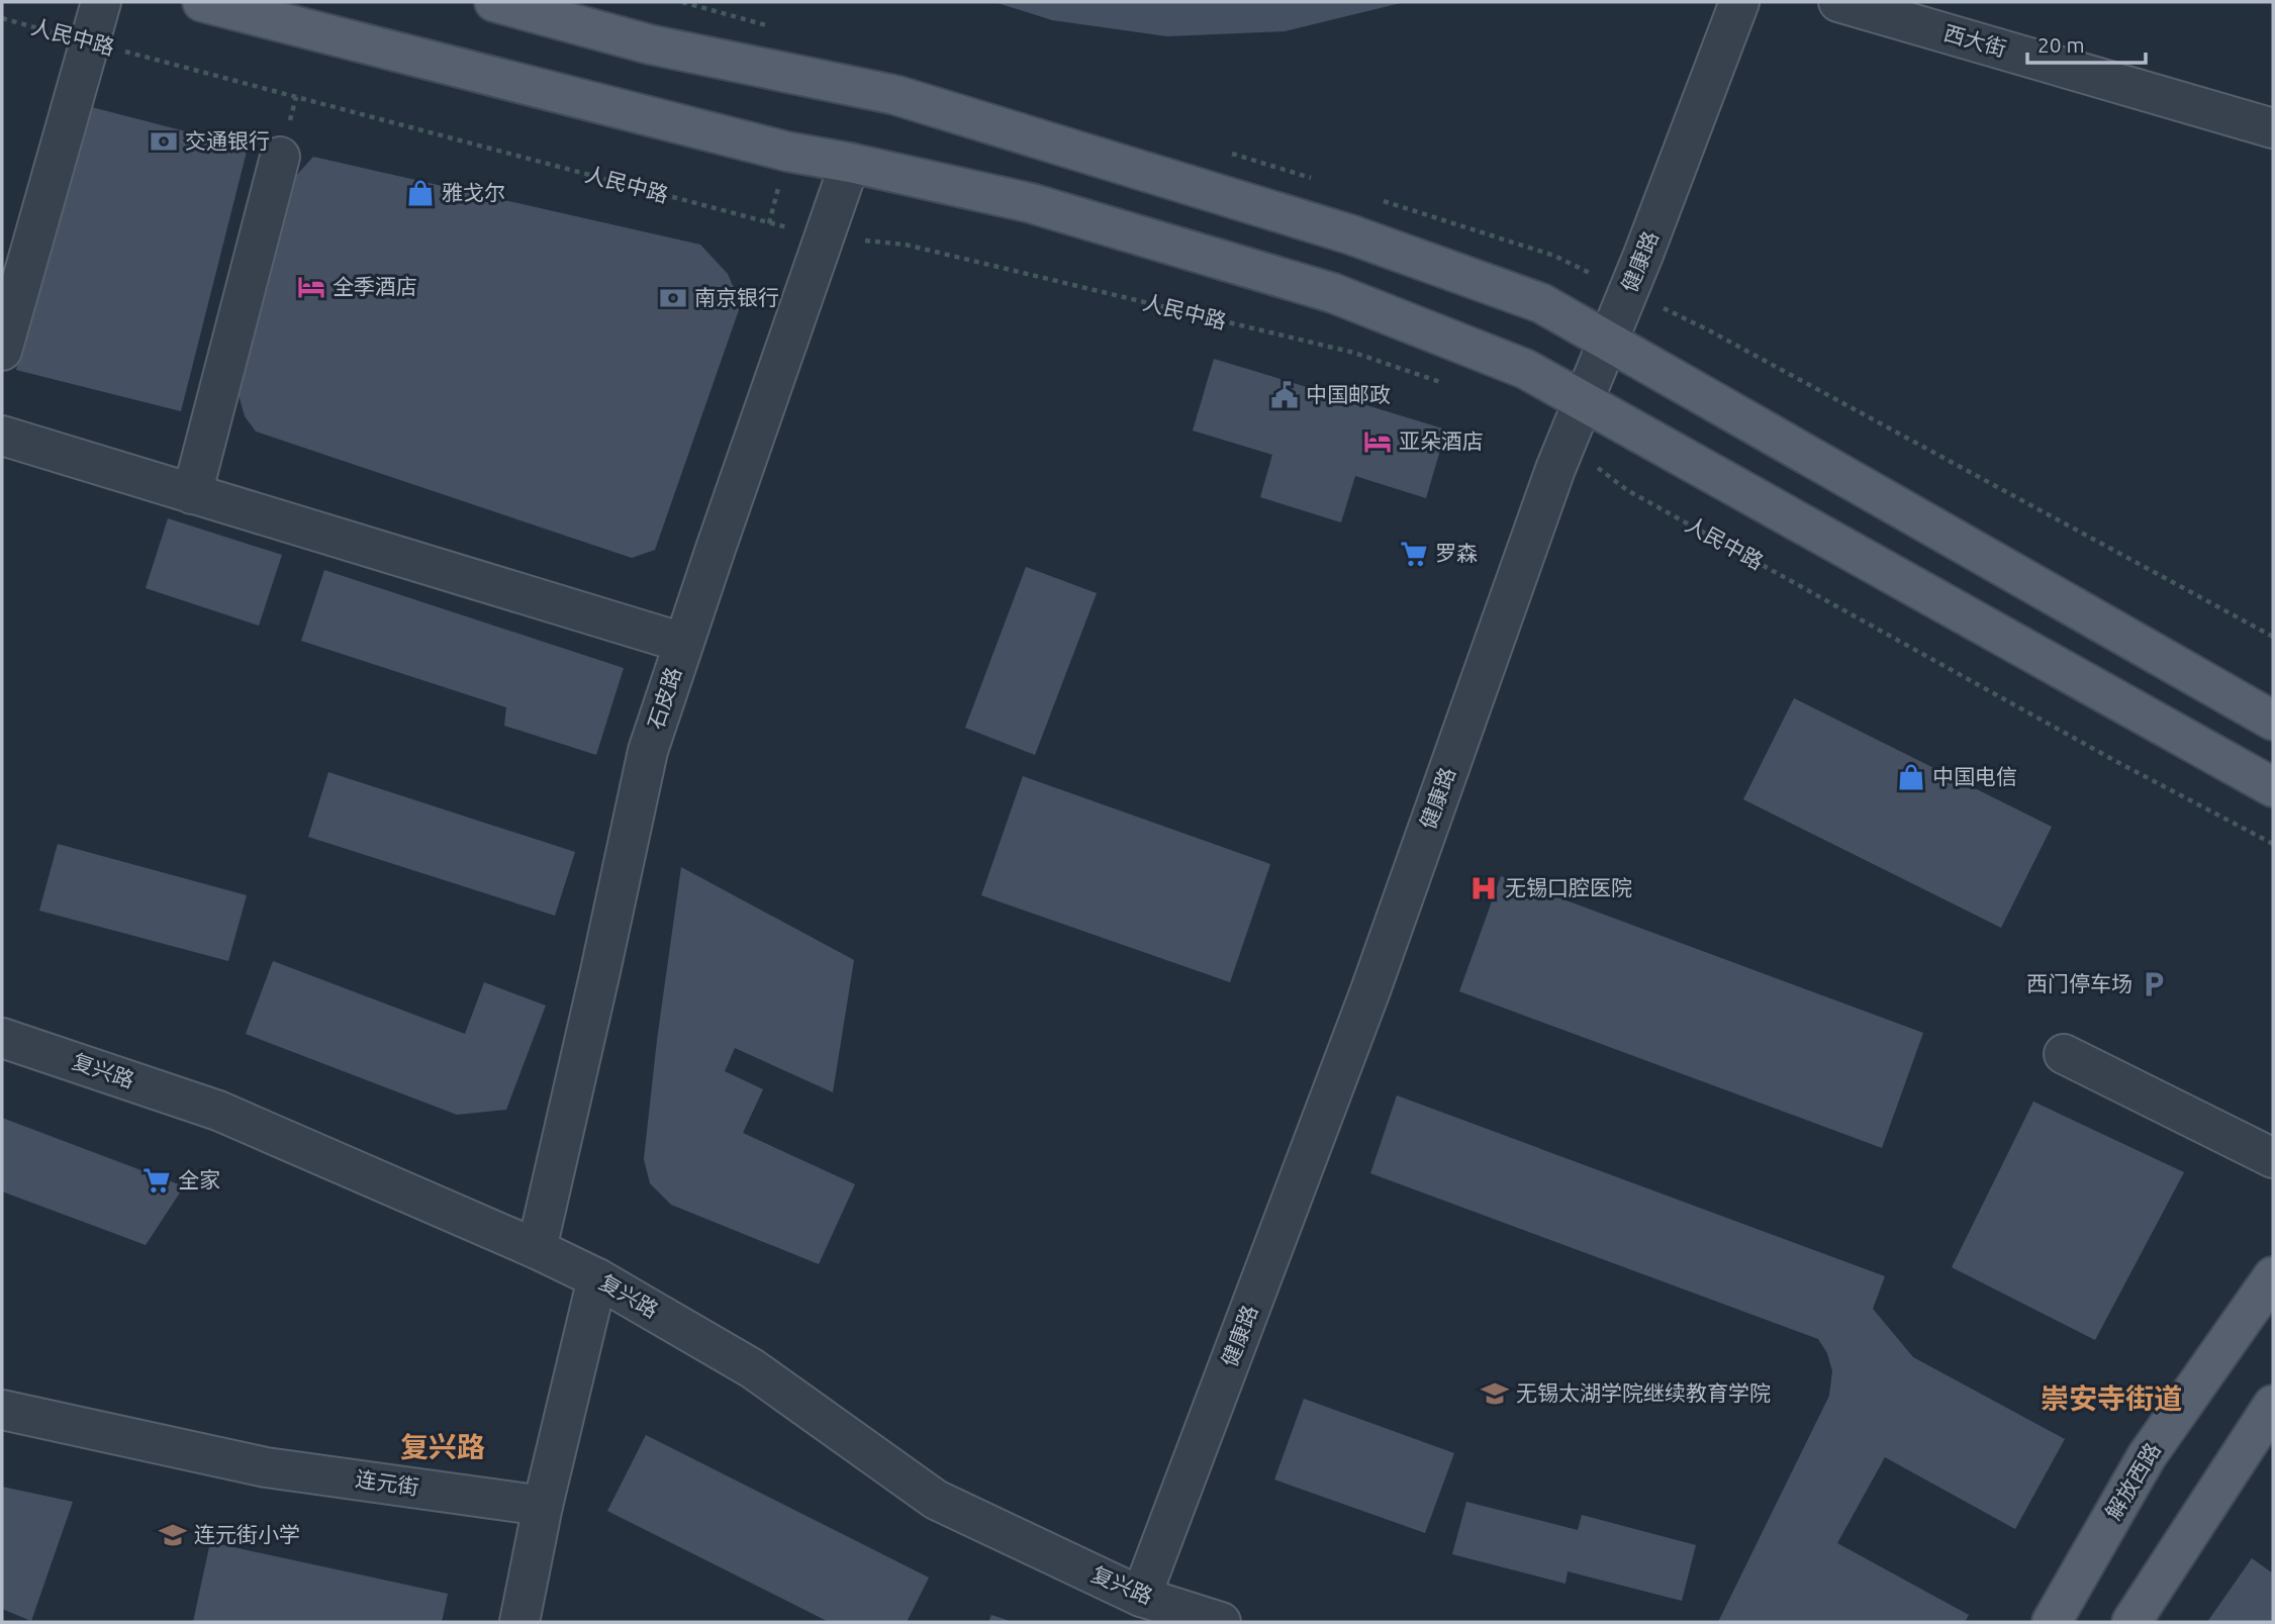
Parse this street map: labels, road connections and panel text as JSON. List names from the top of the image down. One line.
{"streets":{"main road":["解放西路"],"street":["西大街","健康路","石皮路","复兴路","连元街"],"path":["人民中路"]},"crossings":[["人民中路","健康路"],["人民中路","石皮路"],["健康路","复兴路"],["石皮路","复兴路"]],"districts":["崇安寺街道","复兴路"],"places":{"bank":["交通银行","南京银行"],"shop":["雅戈尔","中国电信"],"hotel":["全季酒店","亚朵酒店"],"public building":["中国邮政"],"supermarket":["罗森","全家"],"hospital":["无锡口腔医院"],"parking":["西门停车场"],"school or university":["无锡太湖学院继续教育学院","连元街小学"]},"scale_bar":"20 m"}
